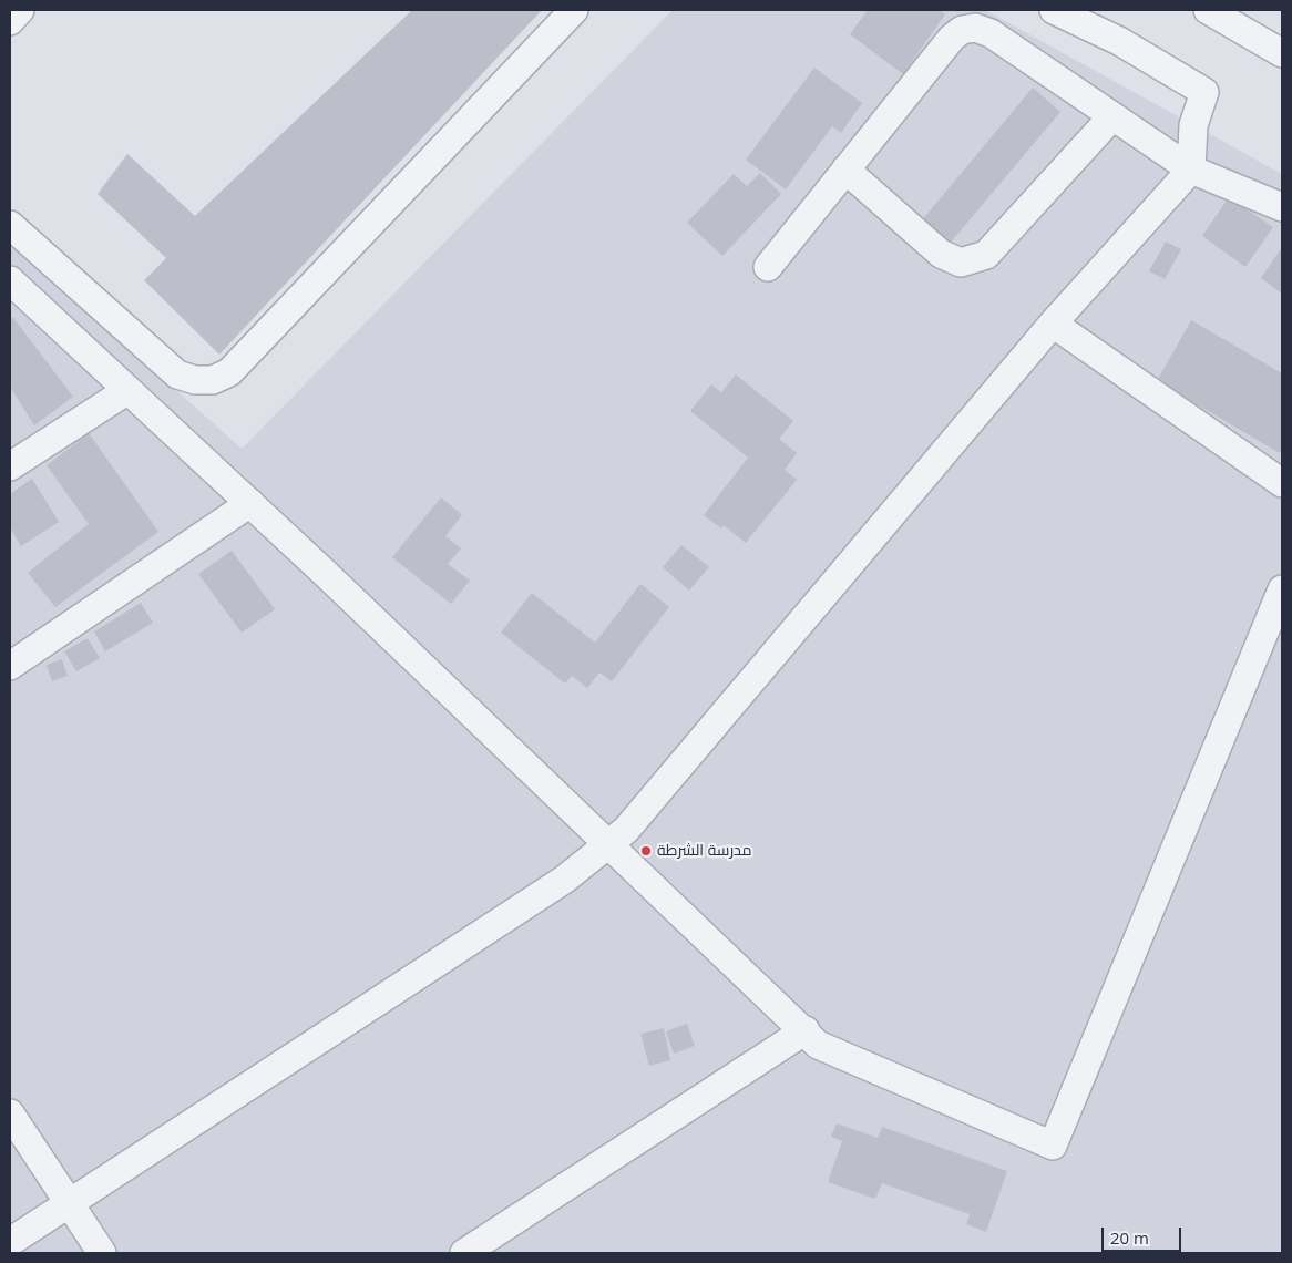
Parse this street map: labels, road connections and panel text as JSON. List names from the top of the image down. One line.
{"places":["مدرسة الشرطة"],"scale_bar":"20 m"}
